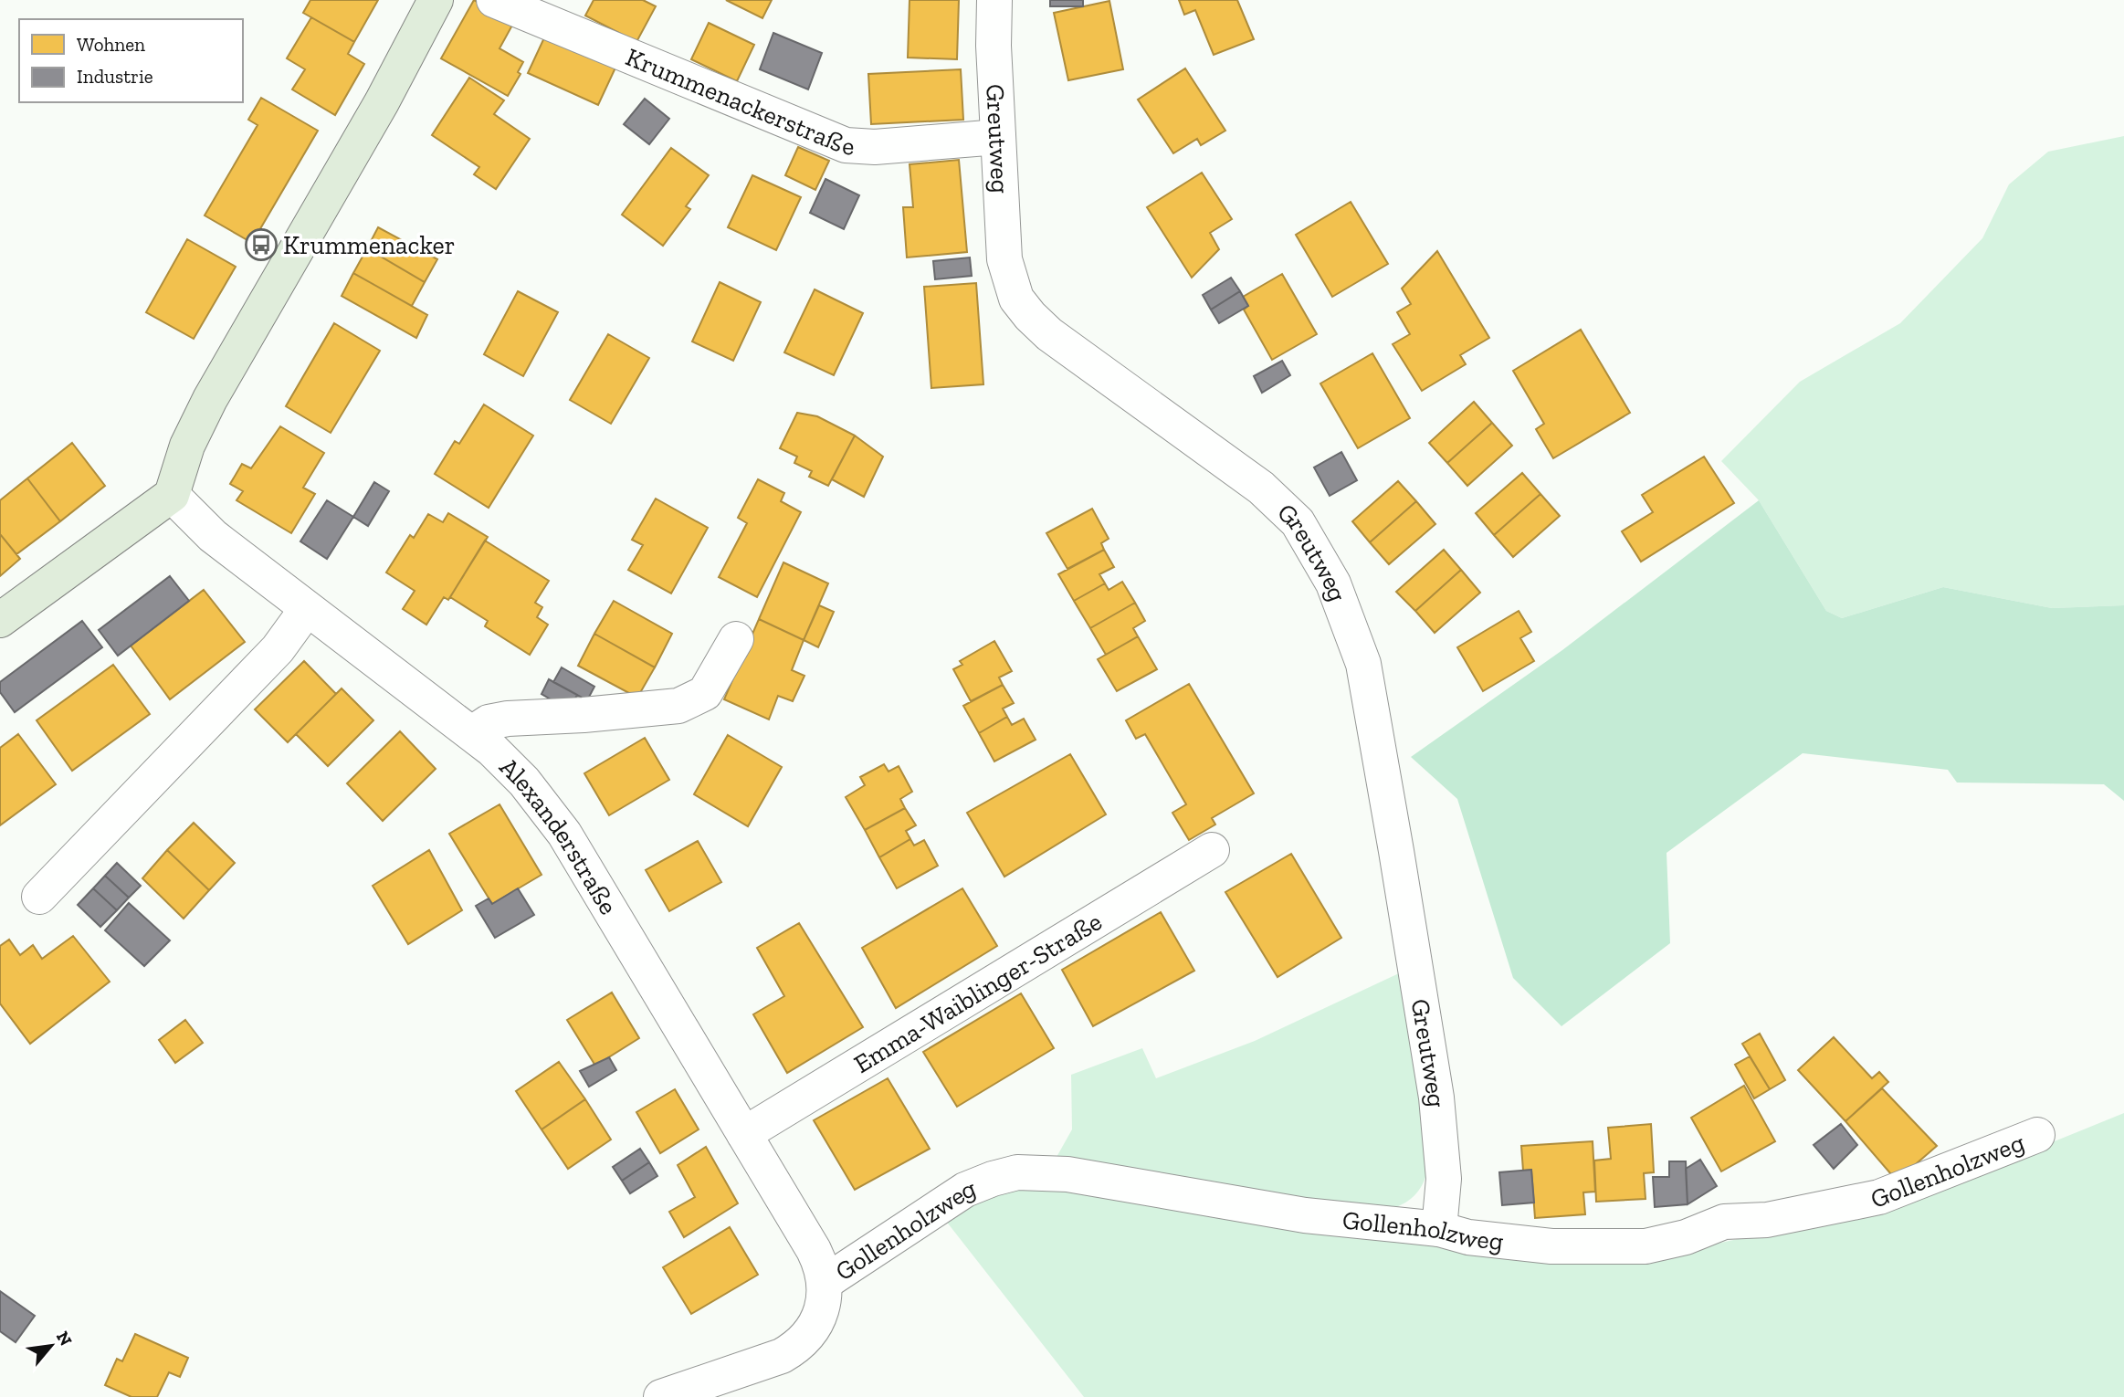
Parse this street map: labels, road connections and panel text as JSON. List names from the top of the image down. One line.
{"streets":{"street":["Krummenackerstraße","Greutweg","Alexanderstraße","Emma-Waiblinger-Straße","Gollenholzweg"]},"crossings":[["Krummenackerstraße","Greutweg"],["Greutweg","Gollenholzweg"],["Alexanderstraße","Emma-Waiblinger-Straße"],["Alexanderstraße","Gollenholzweg"]],"places":{"bus stop":["Krummenacker"]},"legend":["Wohnen","Industrie"],"north":"top right"}
